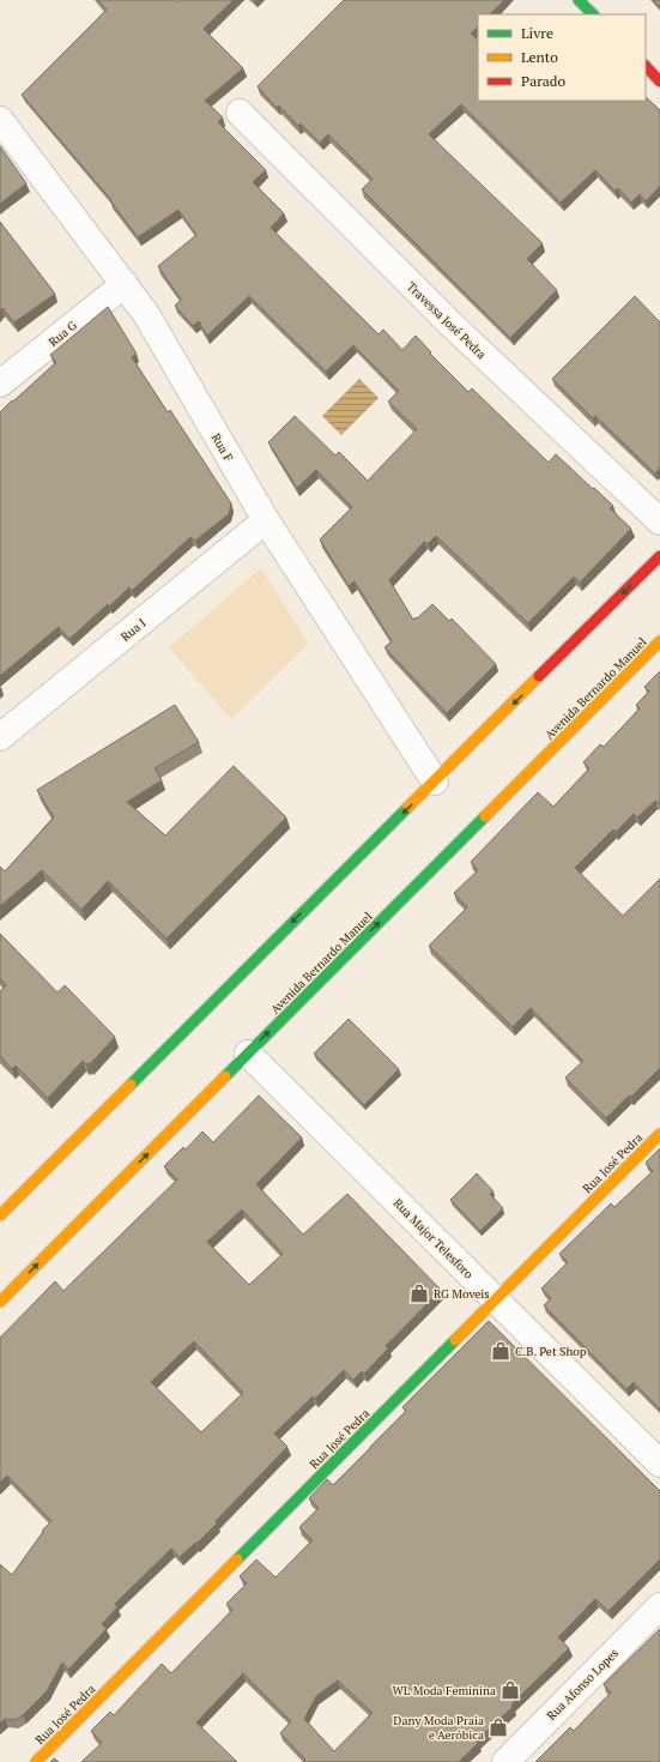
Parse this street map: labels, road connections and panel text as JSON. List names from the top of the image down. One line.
{"streets":{"main road":["Avenida Bernardo Manuel","Rua José Pedra"],"street":["Travessa José Pedra","Rua G","Rua F","Rua I","Rua Major Telesforo","Rua Afonso Lopes"]},"crossings":[["Rua G","Rua F"],["Rua F","Rua I"],["Avenida Bernardo Manuel","Rua Major Telesforo"],["Rua José Pedra","Rua Major Telesforo"]],"places":{"shop":["RG Moveis","C.B. Pet Shop","WL Moda Feminina","Dany Moda Praia e Aeróbica"]},"legend":["Livre","Lento","Parado"]}
